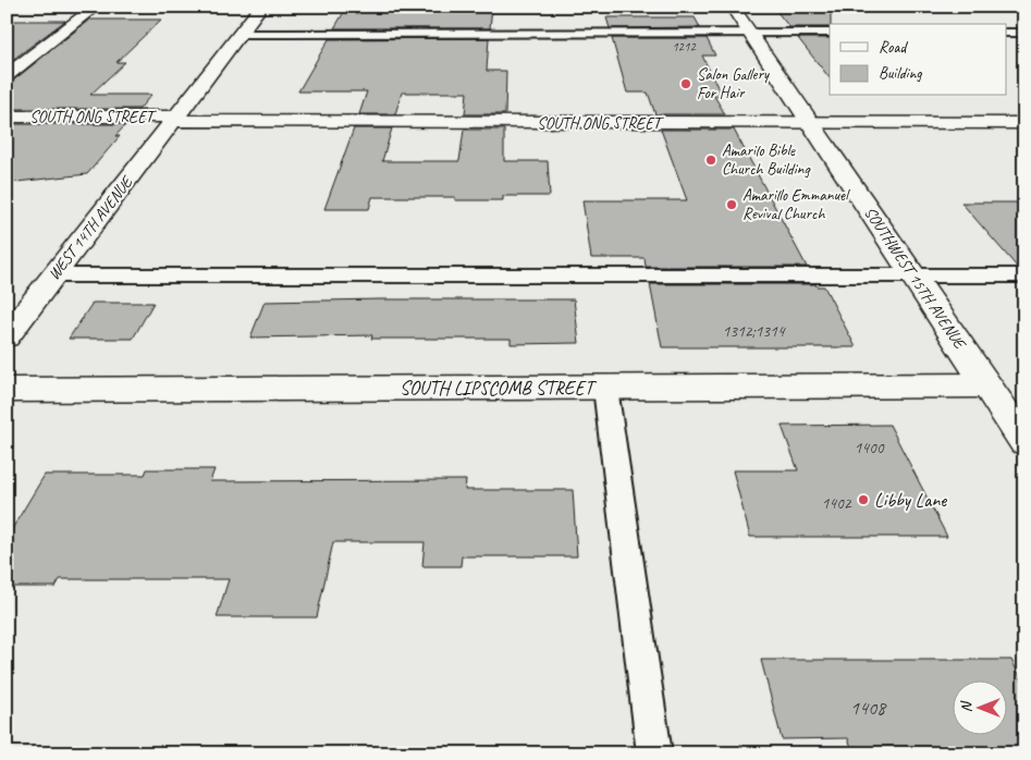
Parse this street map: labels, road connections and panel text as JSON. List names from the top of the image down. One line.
{"streets":{"street":["SOUTH ONG STREET","WEST 14TH AVENUE","SOUTHWEST 15TH AVENUE","SOUTH LIPSCOMB STREET"]},"crossings":[["SOUTH ONG STREET","WEST 14TH AVENUE"],["SOUTH ONG STREET","SOUTHWEST 15TH AVENUE"],["SOUTHWEST 15TH AVENUE","SOUTH LIPSCOMB STREET"]],"places":["Salon Gallery For Hair","Amarilo Bible Church Building","Amarillo Emmanuel Revival Church","Libby Lane"],"house_numbers":["1212","1312;1314","1400","1402","1408"],"legend":["Road","Building"],"north":"left"}
